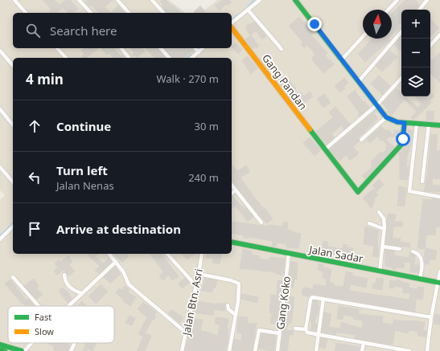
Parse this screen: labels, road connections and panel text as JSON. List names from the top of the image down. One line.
{"streets":{"street":["Gang Pandan","Jalan Sadar","Jalan Btn. Asri","Gang Koko"]},"crossings":[["Jalan Sadar","Gang Koko"]],"legend":["Fast","Slow"],"north":"top","page":{"map_buttons":["+","−"],"search":"Search here","heading":["4 min","Walk · 270 m"],"list":[["Continue","30 m"],["Turn left","Jalan Nenas","240 m"],"Arrive at destination"]}}
